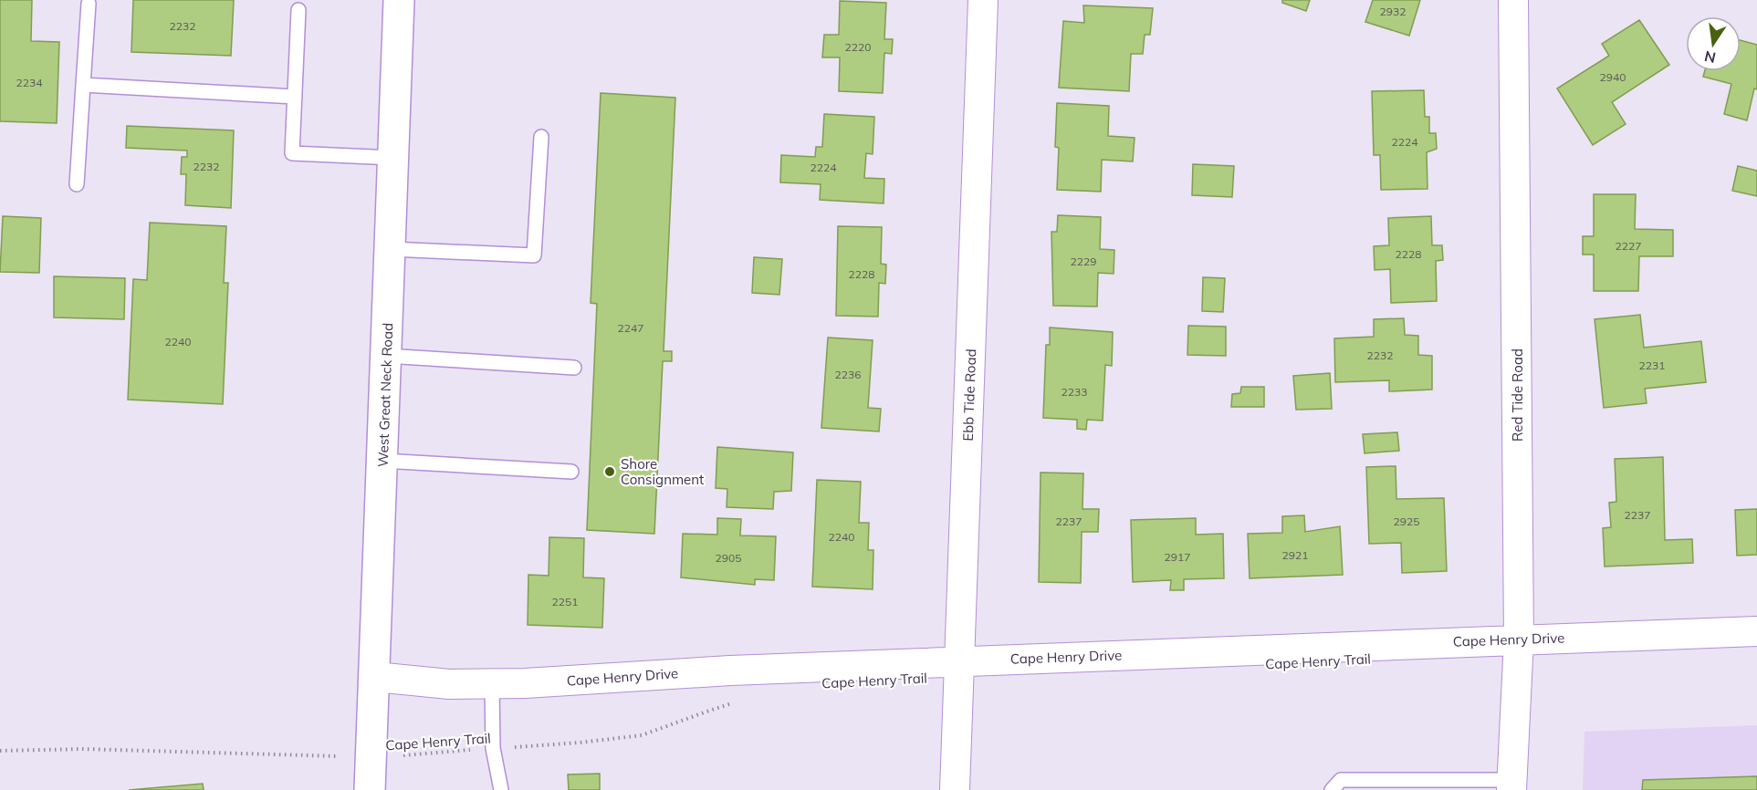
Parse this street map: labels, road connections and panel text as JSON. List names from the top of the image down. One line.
{"streets":{"street":["West Great Neck Road","Ebb Tide Road","Red Tide Road","Cape Henry Drive"],"path":["Cape Henry Trail"]},"crossings":[["West Great Neck Road","Cape Henry Drive"],["West Great Neck Road","Cape Henry Trail"],["Ebb Tide Road","Cape Henry Drive"],["Red Tide Road","Cape Henry Drive"]],"places":["Shore Consignment"],"house_numbers":["2932","2232","2220","2940","2234","2224","2232","2224","2227","2228","2229","2228","2247","2240","2232","2231","2236","2233","2237","2237","2925","2240","2921","2917","2905","2251"],"north":"bottom"}
